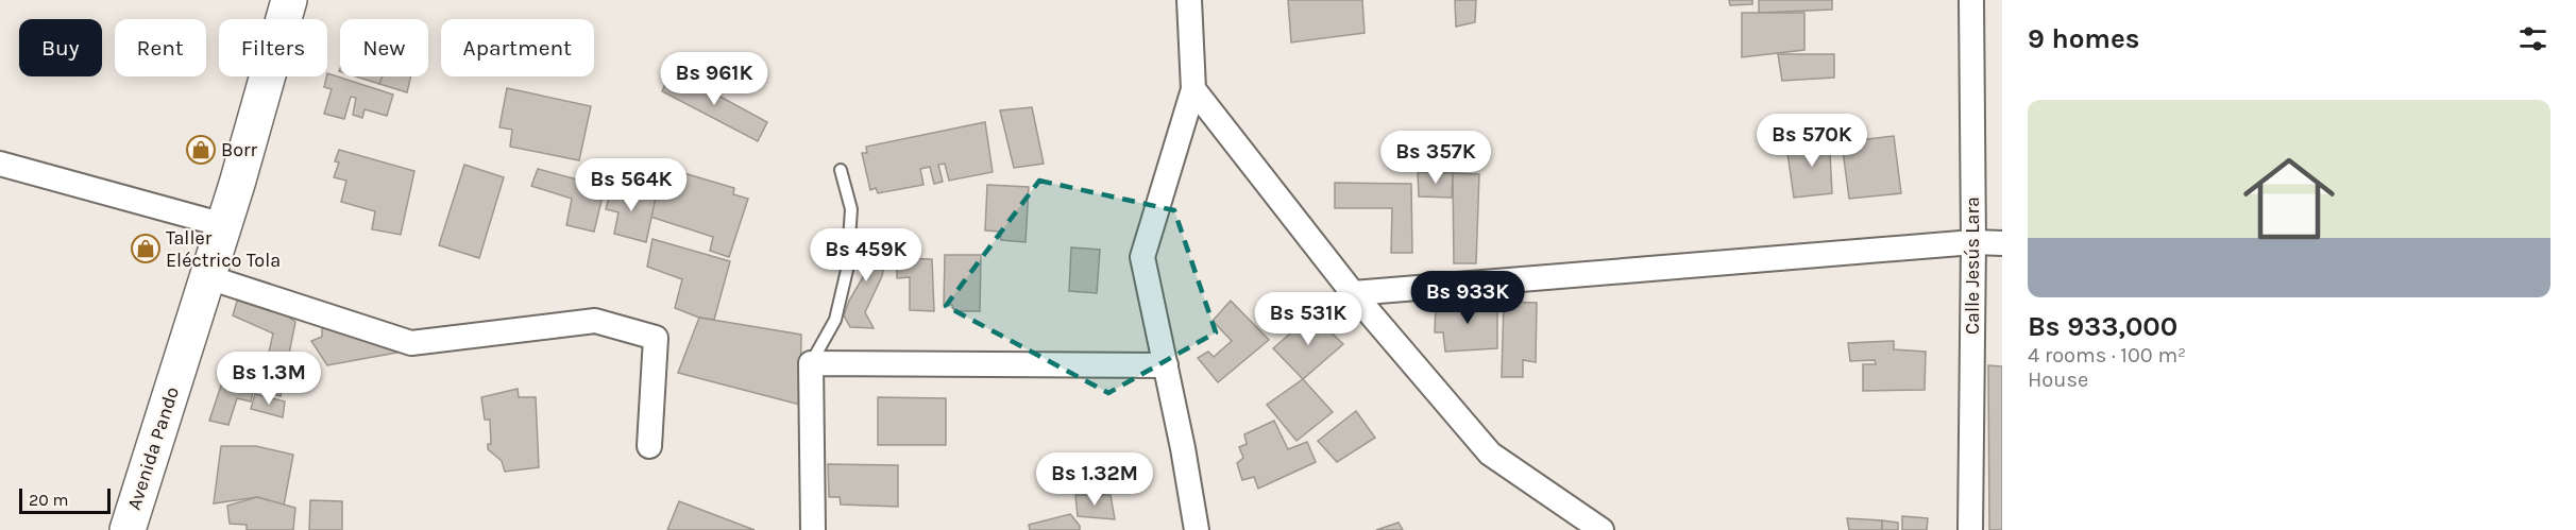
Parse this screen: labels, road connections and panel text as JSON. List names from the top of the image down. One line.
{"streets":{"main road":["Avenida Pando"],"street":["Calle Jesús Lara"]},"places":{"shop":["Borr","Taller Eléctrico Tola"]},"scale_bar":"20 m","page":{"heading":"9 homes","chip":["Buy","Rent","Filters","New","Apartment"],"price":["Bs 961K","Bs 570K","Bs 357K","Bs 564K","Bs 459K","Bs 933K","Bs 531K","Bs 1.3M","Bs 1.32M"],"list":[{"name":"Bs 933,000","note":"4 rooms · 100 m² · House"}],"scale":"20 m"}}
